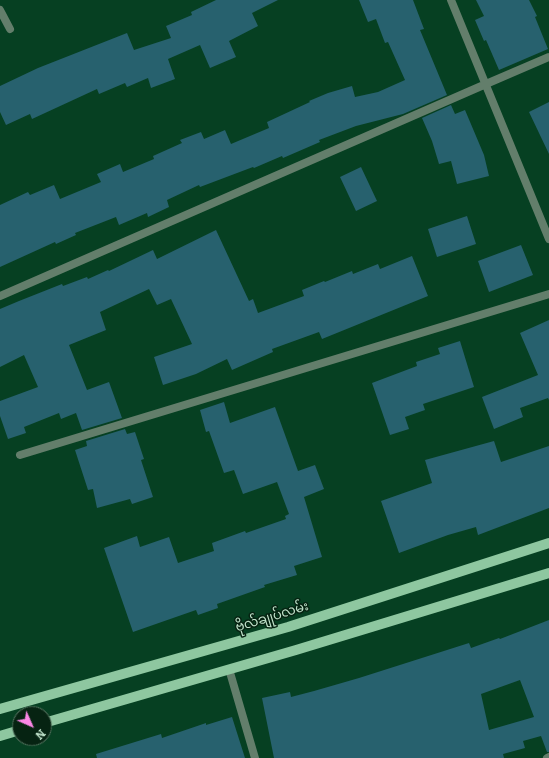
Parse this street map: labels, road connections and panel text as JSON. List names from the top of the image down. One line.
{"streets":{"main road":["ဗိုလ်ချုပ်လမ်း"]},"north":"bottom right"}
